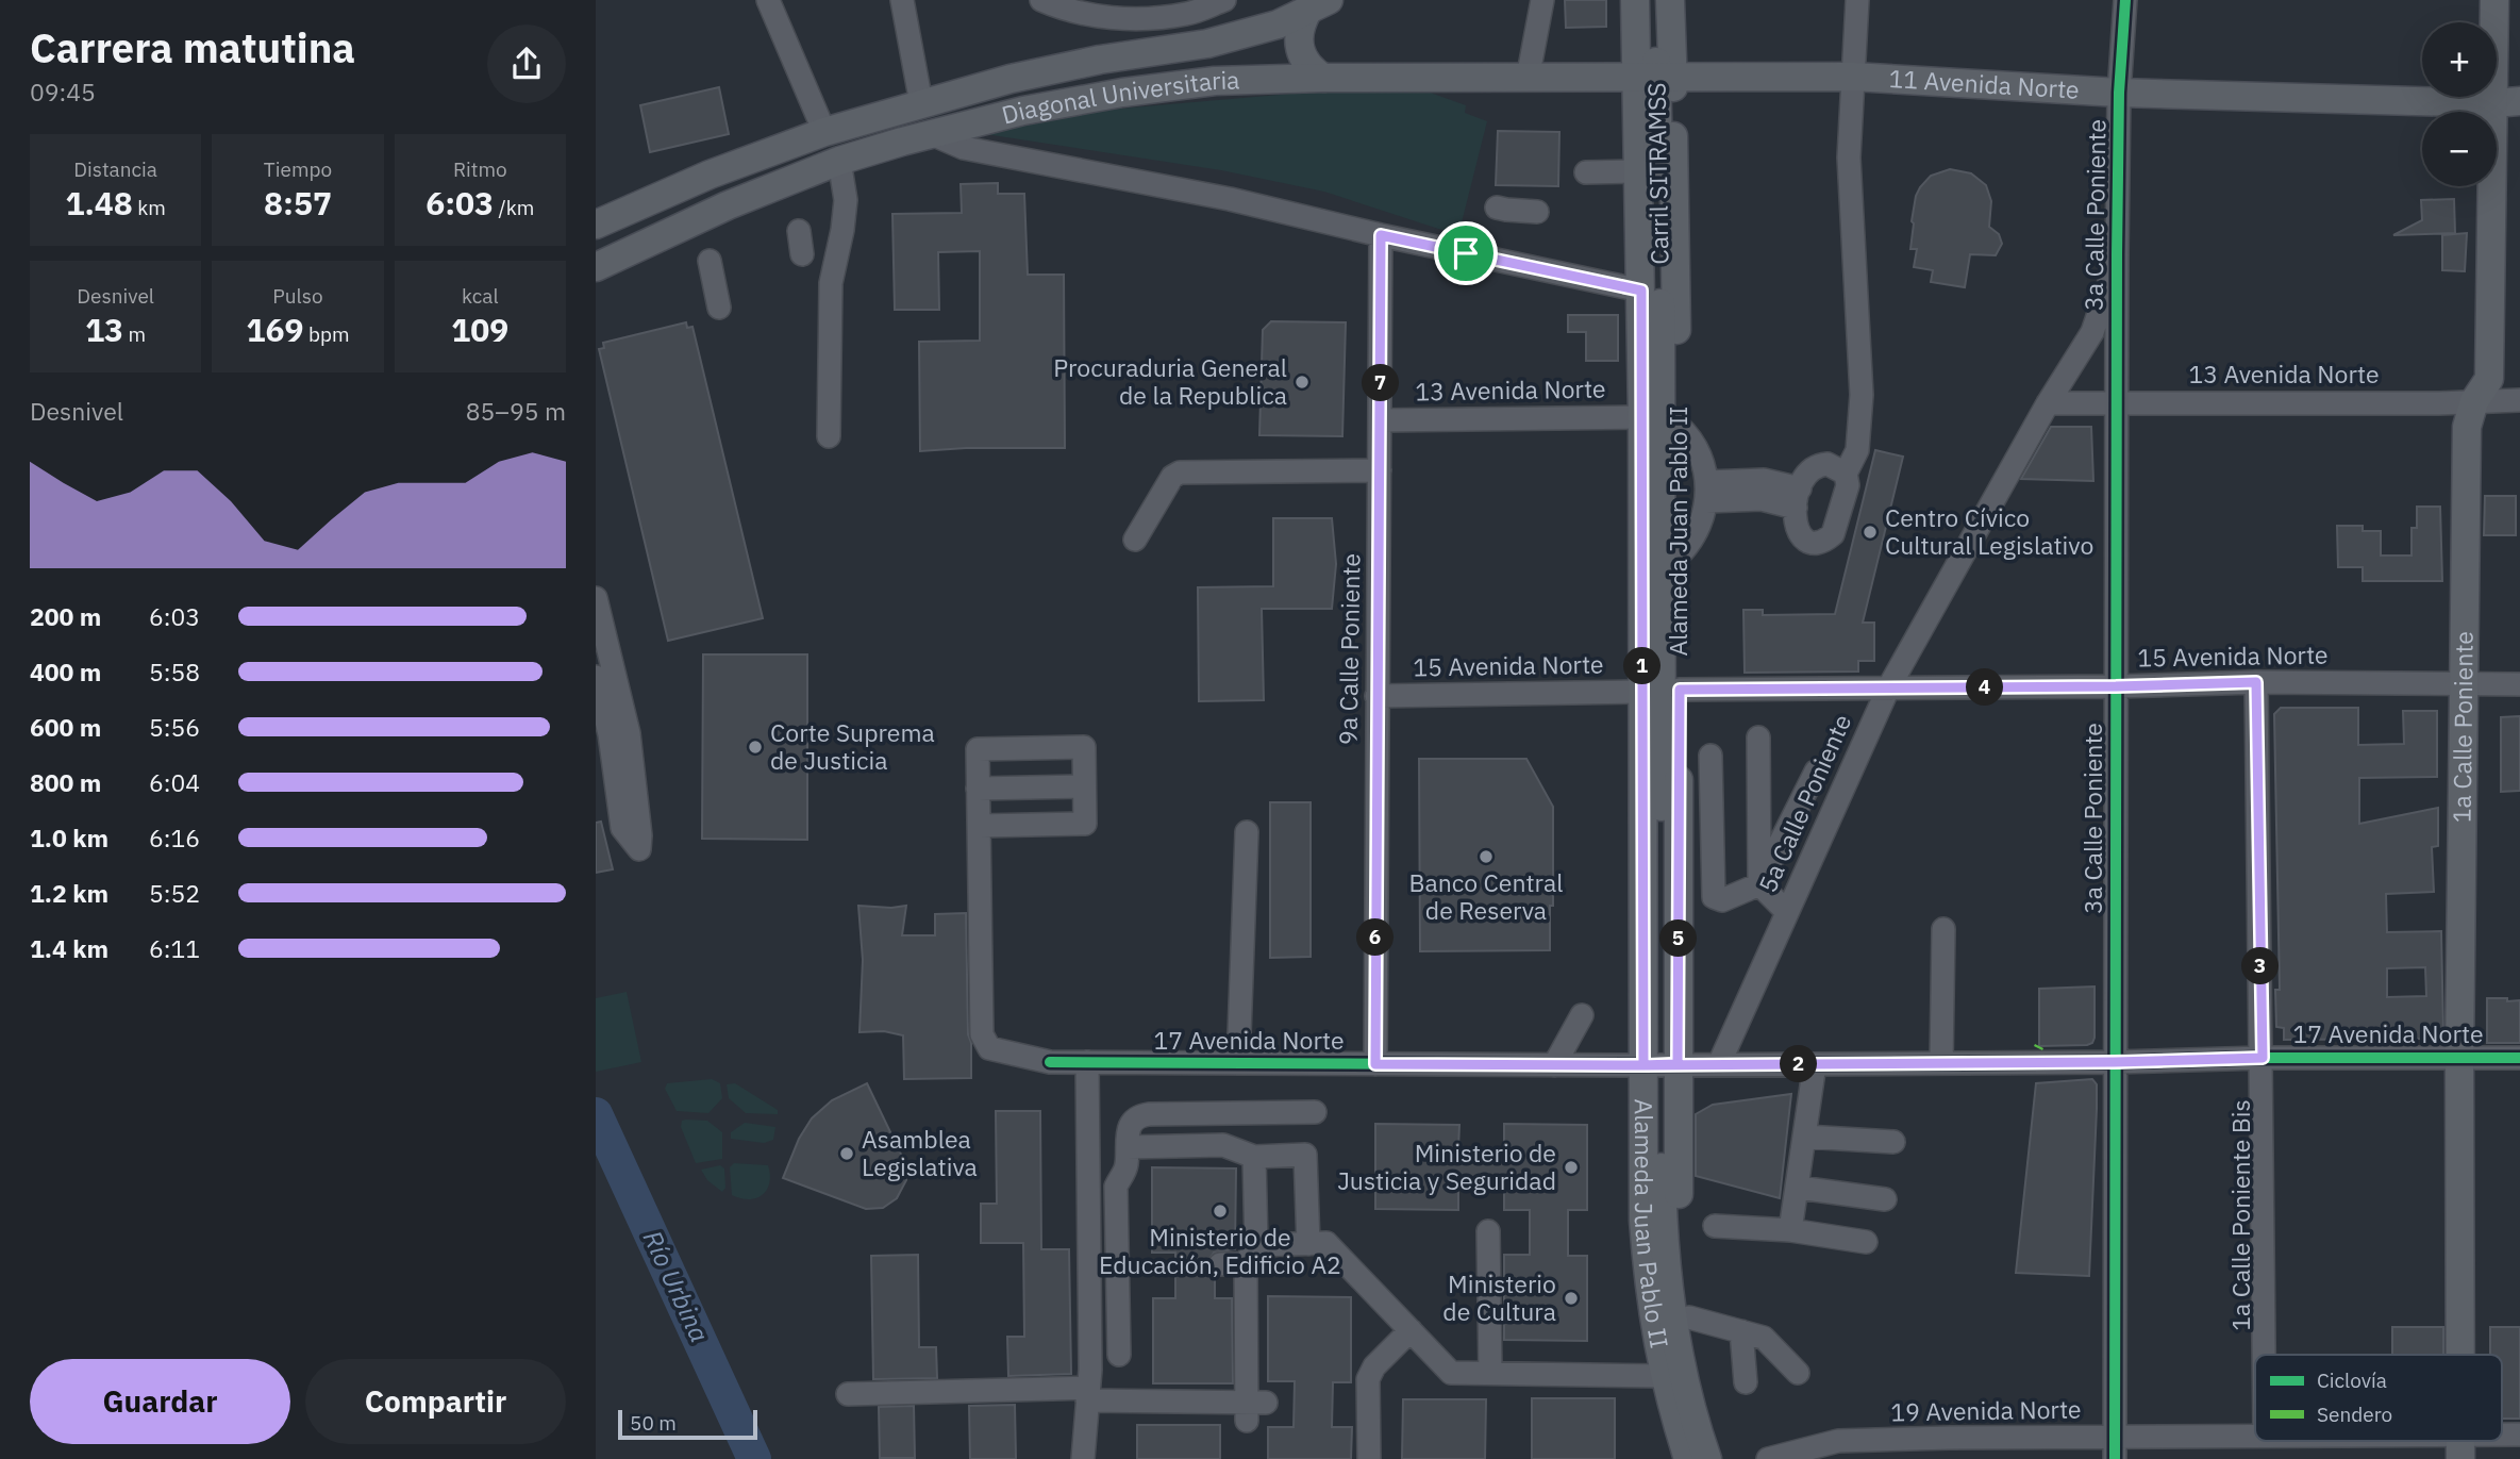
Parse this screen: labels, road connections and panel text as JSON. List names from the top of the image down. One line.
{"streets":{"main road":["11 Avenida Norte","Diagonal Universitaria","Carril SITRAMSS","Alameda Juan Pablo II","1a Calle Poniente"],"street":["3a Calle Poniente","13 Avenida Norte","9a Calle Poniente","15 Avenida Norte","5a Calle Poniente","17 Avenida Norte","1a Calle Poniente Bis","19 Avenida Norte"]},"crossings":[["11 Avenida Norte","Diagonal Universitaria"],["11 Avenida Norte","Carril SITRAMSS"],["11 Avenida Norte","3a Calle Poniente"],["11 Avenida Norte","Alameda Juan Pablo II"],["11 Avenida Norte","1a Calle Poniente"],["Diagonal Universitaria","Carril SITRAMSS"],["Diagonal Universitaria","Alameda Juan Pablo II"],["Carril SITRAMSS","Alameda Juan Pablo II"],["Carril SITRAMSS","17 Avenida Norte"],["3a Calle Poniente","13 Avenida Norte"],["3a Calle Poniente","15 Avenida Norte"],["3a Calle Poniente","5a Calle Poniente"],["3a Calle Poniente","17 Avenida Norte"],["3a Calle Poniente","19 Avenida Norte"],["13 Avenida Norte","Alameda Juan Pablo II"],["13 Avenida Norte","9a Calle Poniente"],["13 Avenida Norte","1a Calle Poniente"],["13 Avenida Norte","5a Calle Poniente"],["Alameda Juan Pablo II","15 Avenida Norte"],["Alameda Juan Pablo II","17 Avenida Norte"],["9a Calle Poniente","15 Avenida Norte"],["9a Calle Poniente","17 Avenida Norte"],["15 Avenida Norte","1a Calle Poniente"],["15 Avenida Norte","5a Calle Poniente"],["15 Avenida Norte","1a Calle Poniente Bis"],["1a Calle Poniente","17 Avenida Norte"],["5a Calle Poniente","17 Avenida Norte"],["17 Avenida Norte","1a Calle Poniente Bis"]],"water":["Río Urbina"],"places":["Procuraduria General de la Republica","Centro Cívico Cultural Legislativo","Corte Suprema de Justicia","Banco Central de Reserva","Asamblea Legislativa","Ministerio de Justicia y Seguridad","Ministerio de Educación, Edificio A2","Ministerio de Cultura"],"legend":["Ciclovía","Sendero"],"scale_bar":"50 m","page":{"heading":["Carrera matutina","09:45"],"map_buttons":["+","−"],"stats":[["Distancia","1.48 km"],["Tiempo","8:57"],["Ritmo","6:03 /km"],["Desnivel","13 m"],["Pulso","169 bpm"],["kcal","109"]],"pins":["7","1","4","6","5","3","2"],"chart":["Desnivel","85–95 m"],"list":[{"name":"200 m","note":"6:03"},{"name":"400 m","note":"5:58"},{"name":"600 m","note":"5:56"},{"name":"800 m","note":"6:04"},{"name":"1.0 km","note":"6:16"},{"name":"1.2 km","note":"5:52"},{"name":"1.4 km","note":"6:11"}],"buttons":["Guardar","Compartir"],"scale":"50 m"}}
